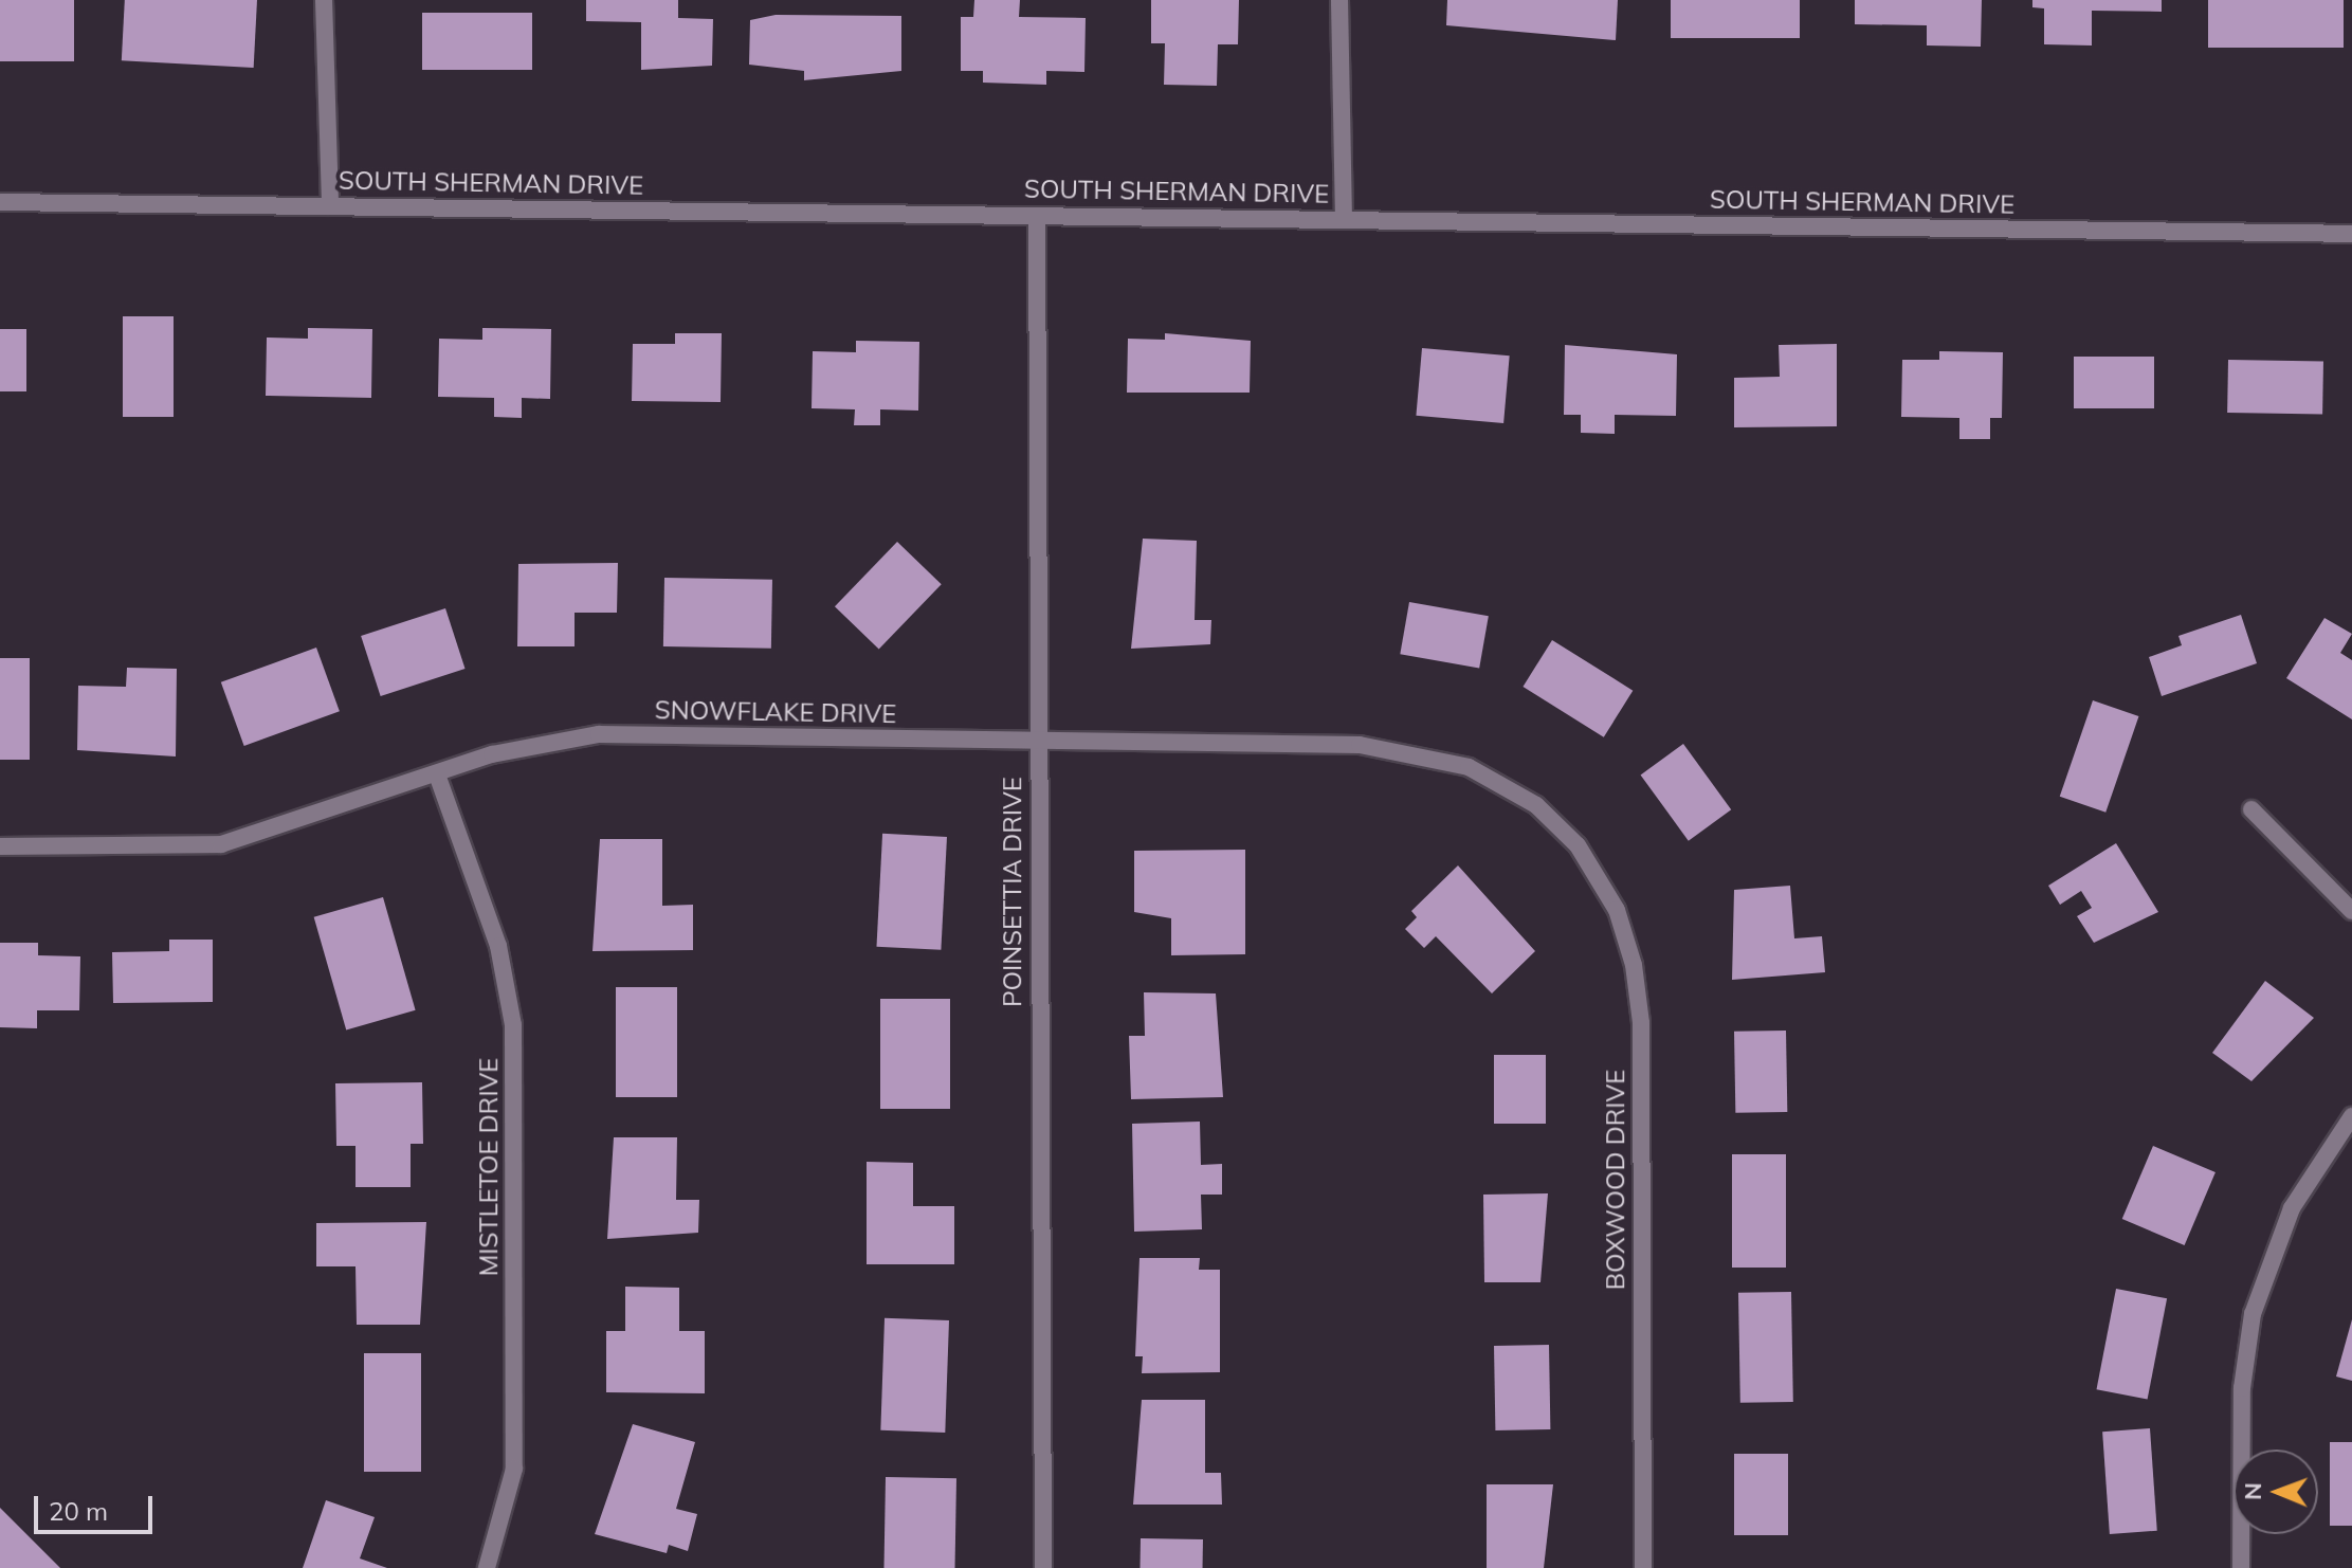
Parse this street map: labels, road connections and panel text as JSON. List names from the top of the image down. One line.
{"streets":{"street":["SOUTH SHERMAN DRIVE","SNOWFLAKE DRIVE","POINSETTIA DRIVE","MISTLETOE DRIVE","BOXWOOD DRIVE"]},"crossings":[["SOUTH SHERMAN DRIVE","POINSETTIA DRIVE"],["SNOWFLAKE DRIVE","POINSETTIA DRIVE"],["SNOWFLAKE DRIVE","MISTLETOE DRIVE"],["SNOWFLAKE DRIVE","BOXWOOD DRIVE"]],"scale_bar":"20 m","north":"left"}
